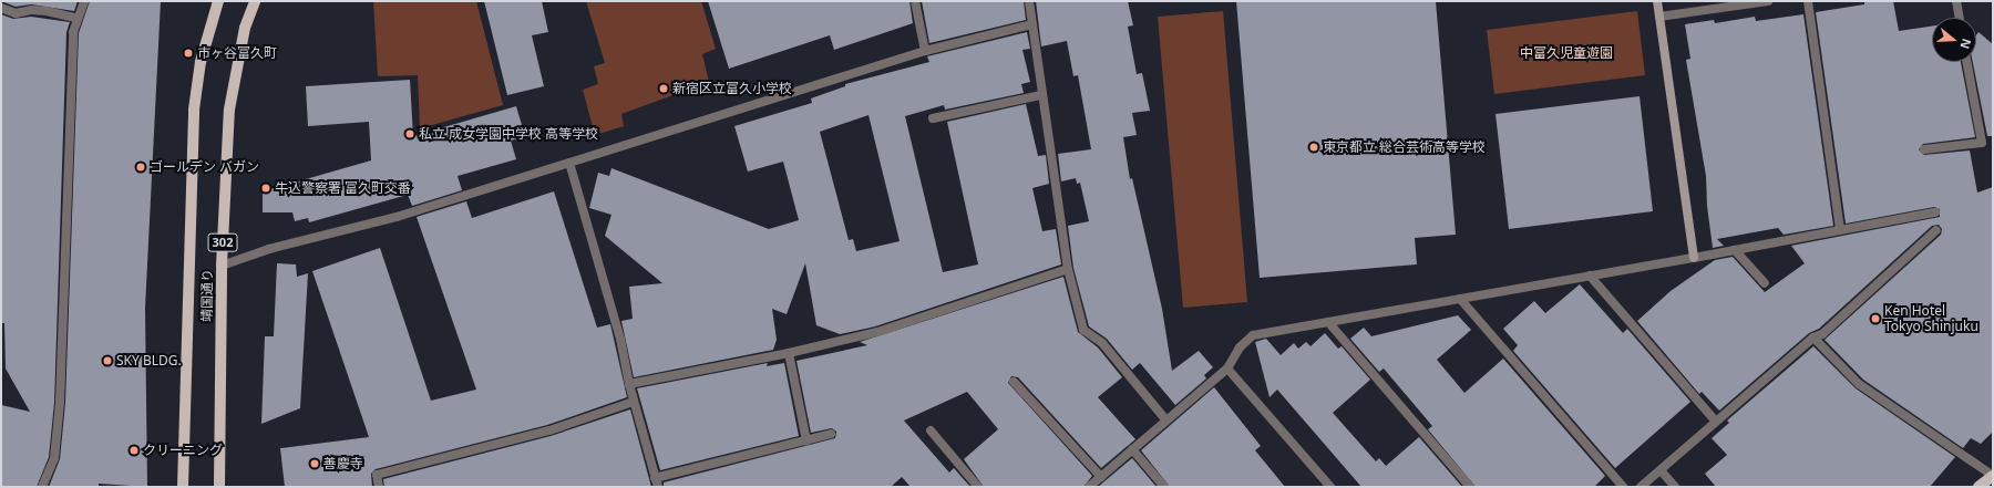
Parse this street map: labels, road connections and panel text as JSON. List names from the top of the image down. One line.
{"streets":{"main road":["302","靖国通り"]},"parks":["中富久児童遊園"],"places":["市ヶ谷富久町","新宿区立富久小学校","私立 成女学園中学校 高等学校","東京都立 総合芸術高等学校","ゴールデン バガン","牛込警察署 富久町交番","Ken Hotel Tokyo Shinjuku","SKY BLDG.","クリーニング","善慶寺"],"north":"right"}
